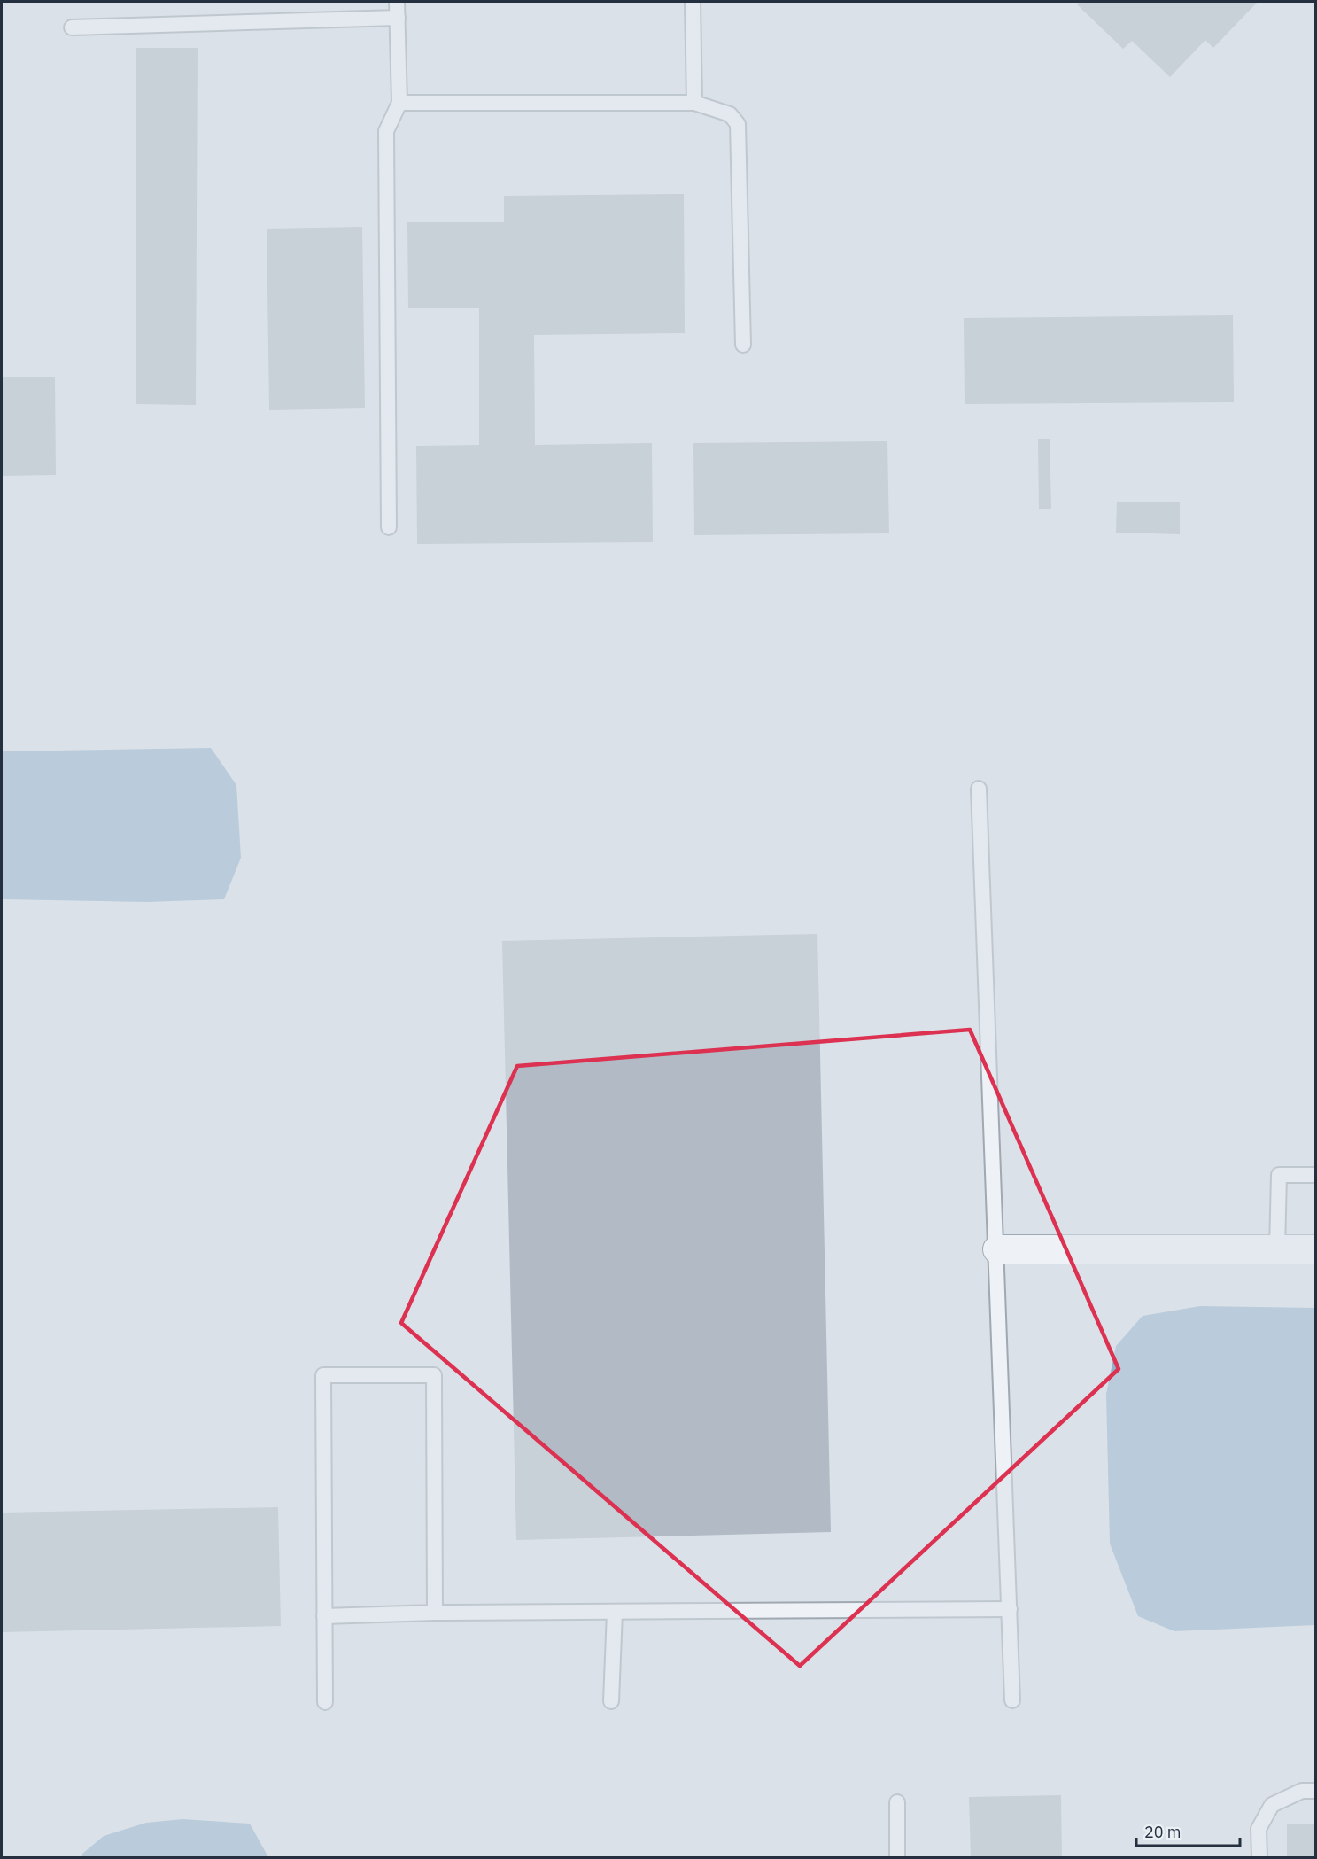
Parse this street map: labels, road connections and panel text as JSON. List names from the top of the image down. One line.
{"scale_bar":"20 m"}
